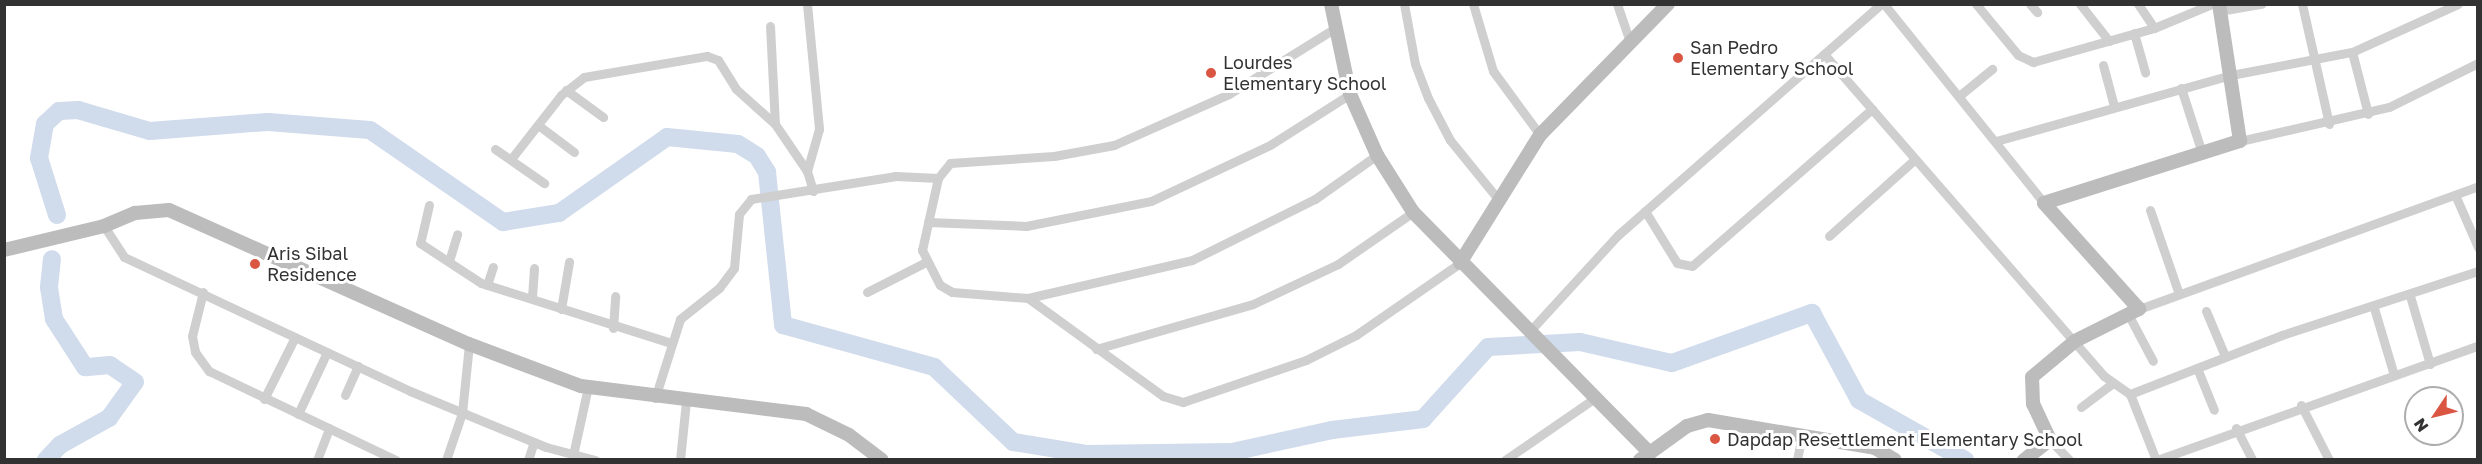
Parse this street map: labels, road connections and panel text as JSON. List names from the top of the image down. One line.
{"places":["San Pedro Elementary School","Lourdes Elementary School","Aris Sibal Residence","Dapdap Resettlement Elementary School"],"north":"bottom left"}
